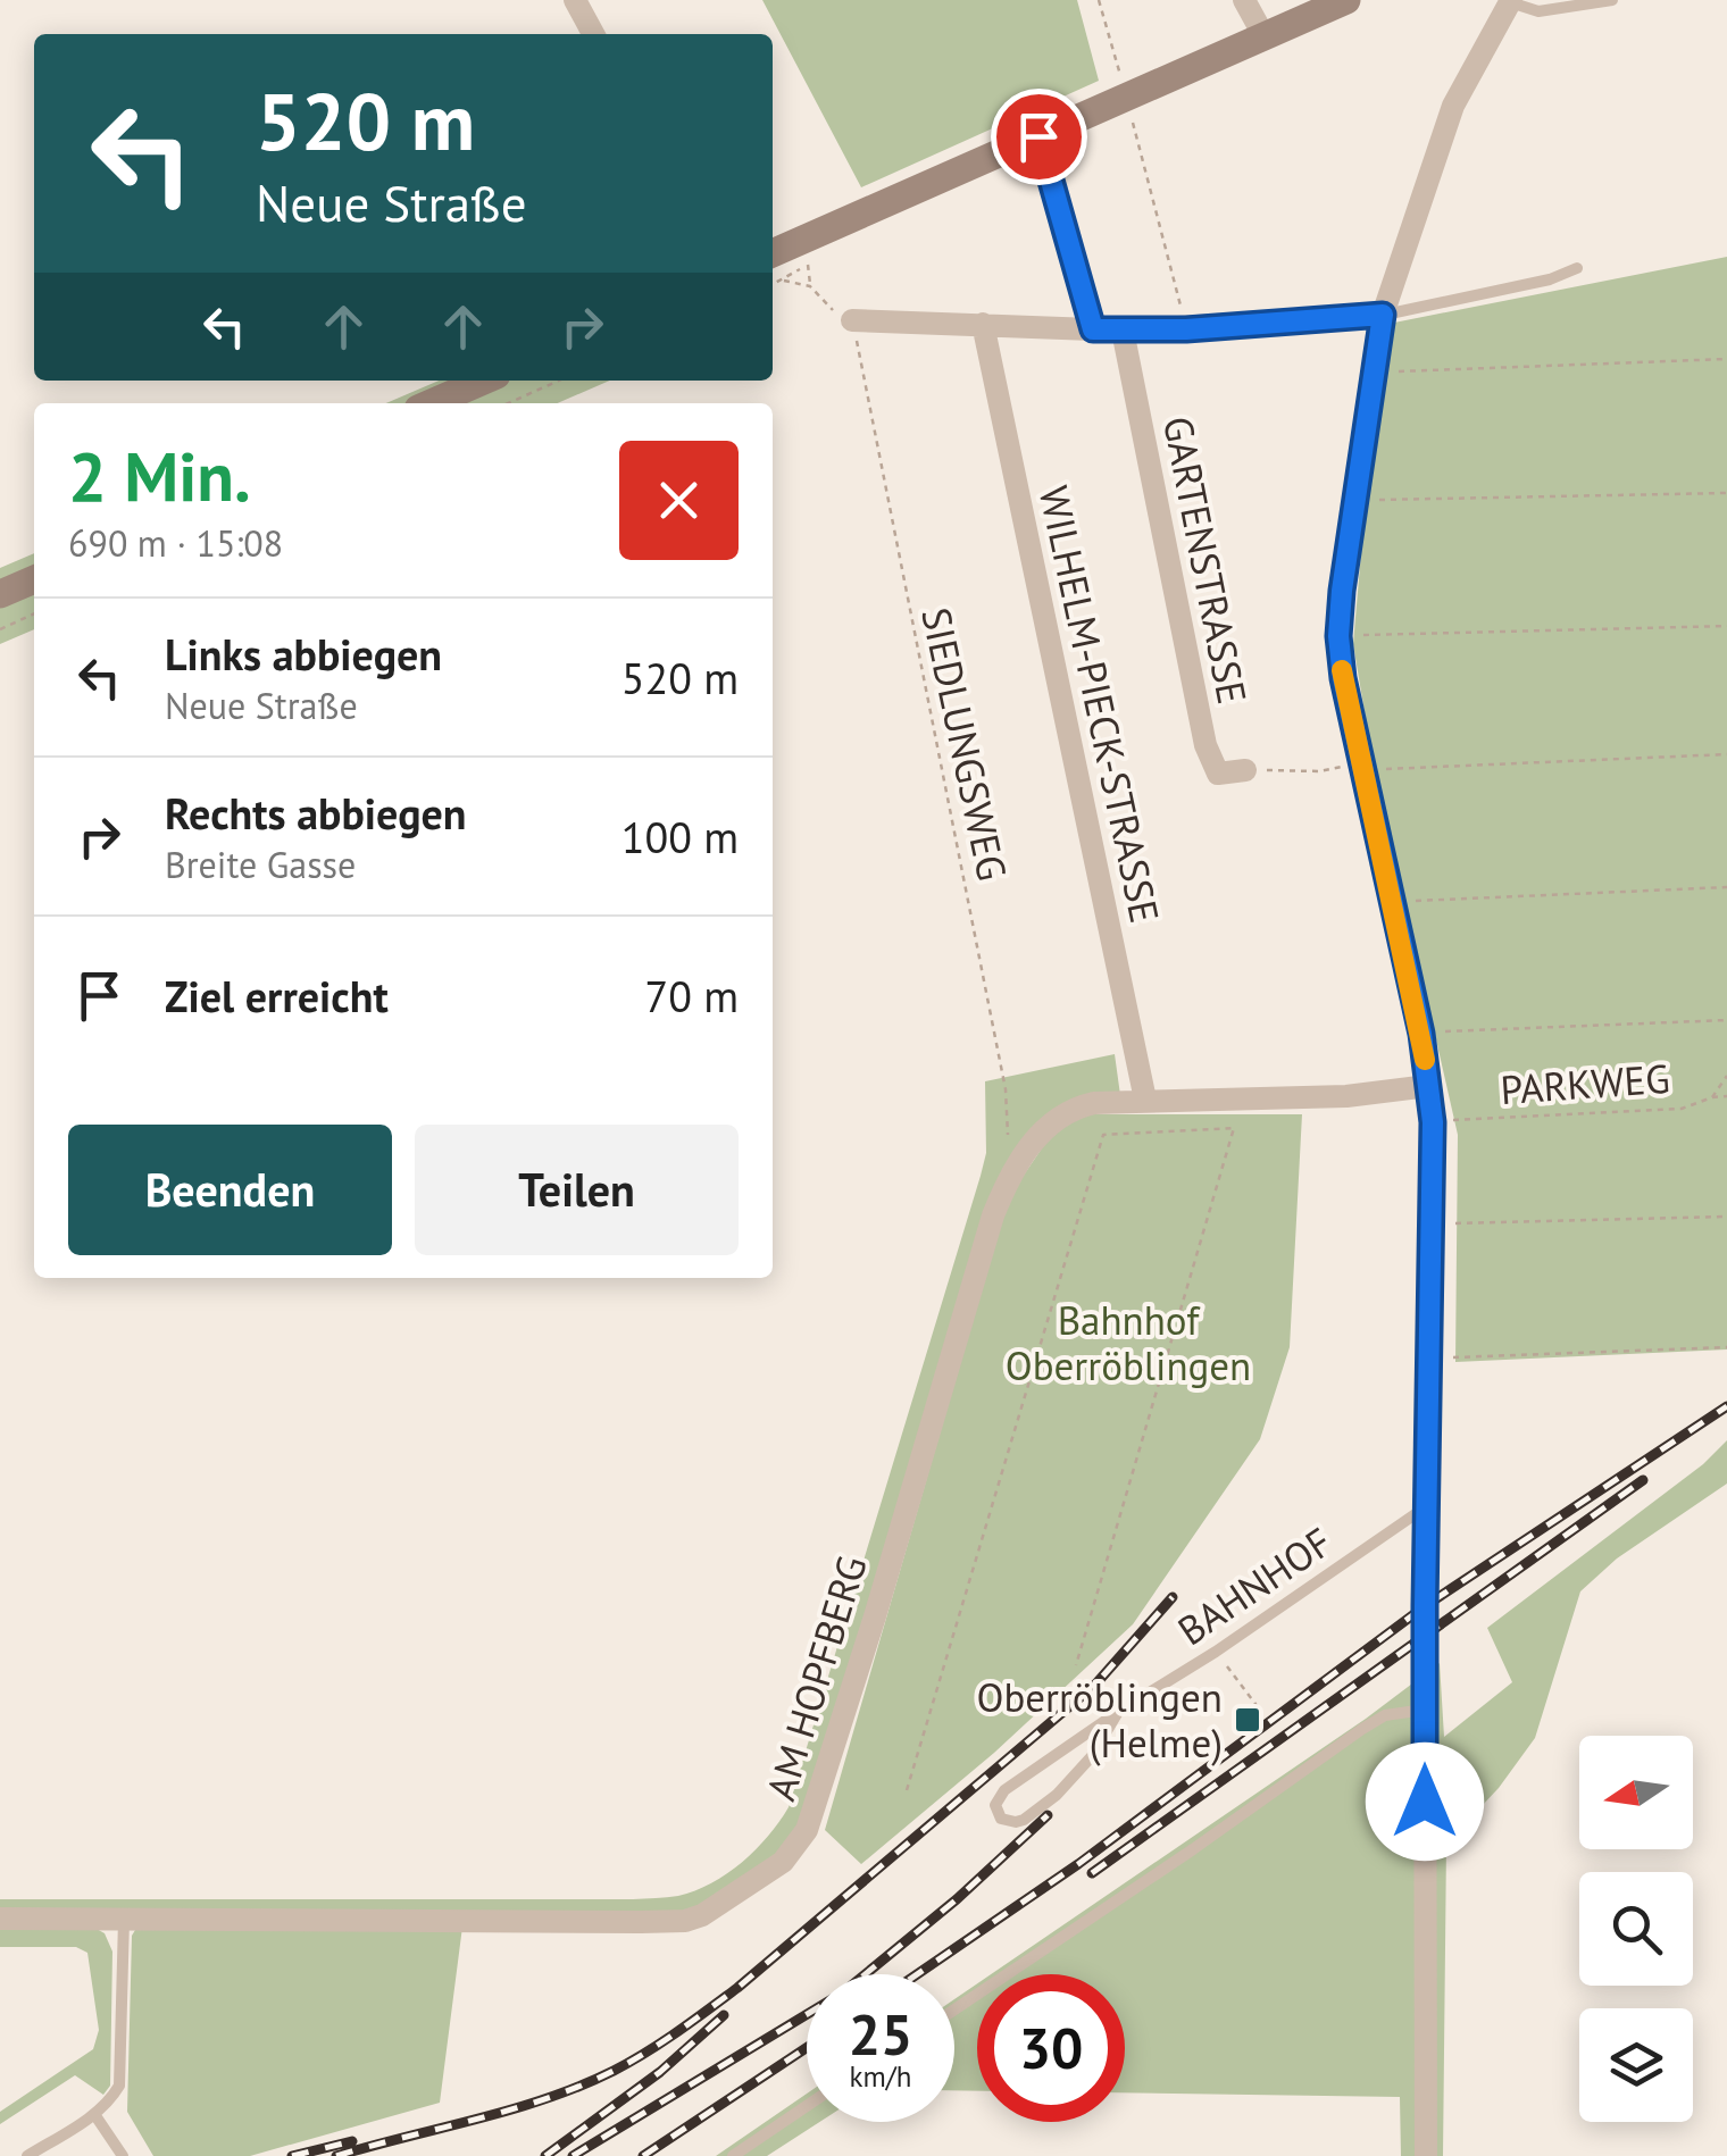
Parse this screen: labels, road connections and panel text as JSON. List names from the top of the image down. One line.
{"streets":{"street":["GARTENSTRASSE","WILHELM-PIECK-STRASSE","AM HOPFBERG"],"lane":["BAHNHOF"],"path":["SIEDLUNGSWEG","PARKWEG"]},"crossings":[["WILHELM-PIECK-STRASSE","AM HOPFBERG"],["SIEDLUNGSWEG","AM HOPFBERG"]],"parks":["Bahnhof Oberröblingen"],"places":{"transit":["Oberröblingen (Helme)"]},"north":"left","page":{"turn":["520 m","Neue Straße"],"heading":["2 Min.","690 m · 15:08"],"list":[{"name":"Links abbiegen","note":"Neue Straße","value":"520 m"},{"name":"Rechts abbiegen","note":"Breite Gasse","value":"100 m"},{"name":"Ziel erreicht","value":"70 m"}],"buttons":["Beenden","Teilen"],"speed":"25 km/h","limit":"30"}}
